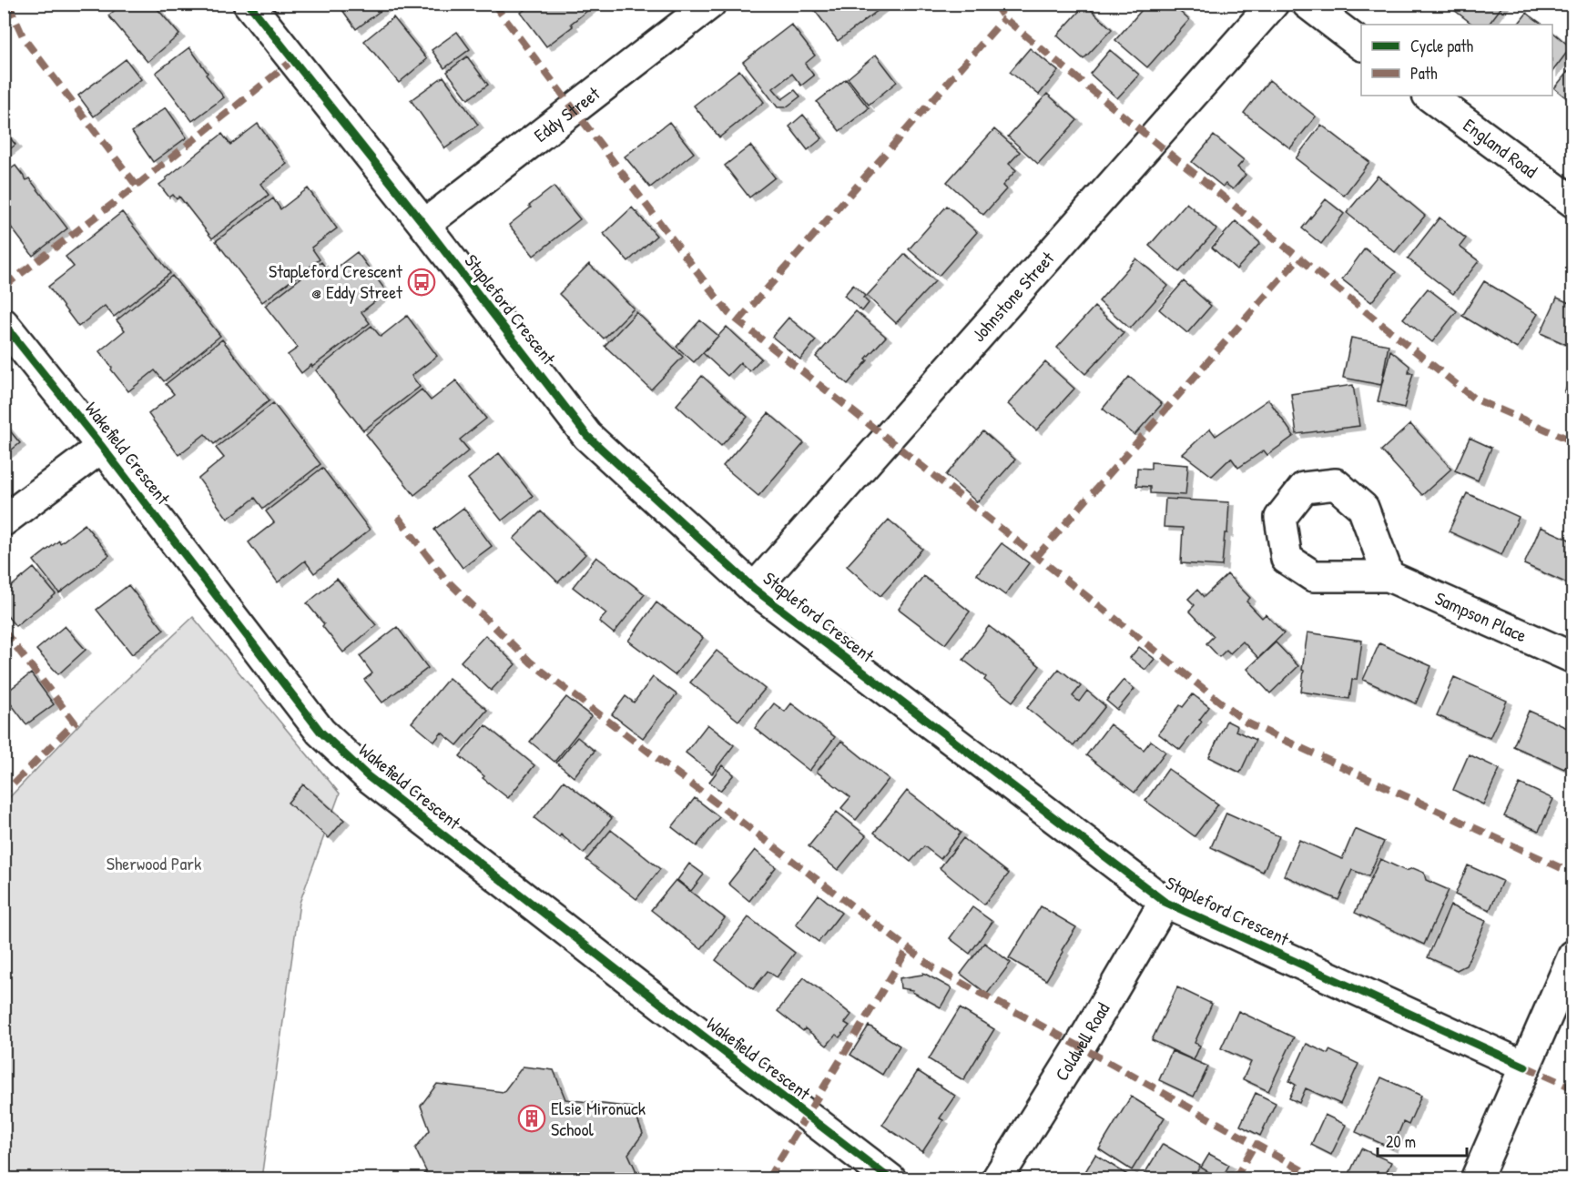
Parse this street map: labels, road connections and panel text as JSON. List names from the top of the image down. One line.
{"streets":{"street":["Eddy Street","England Road","Johnstone Street","Stapleford Crescent","Wakefield Crescent","Sampson Place","Coldwell Road"]},"crossings":[["Eddy Street","Stapleford Crescent"],["Johnstone Street","Stapleford Crescent"],["Stapleford Crescent","Coldwell Road"]],"parks":["Sherwood Park"],"places":{"bus stop":["Stapleford Crescent @ Eddy Street"],"building":["Elsie Mironuck School"]},"legend":["Cycle path","Path"],"scale_bar":"20 m"}
